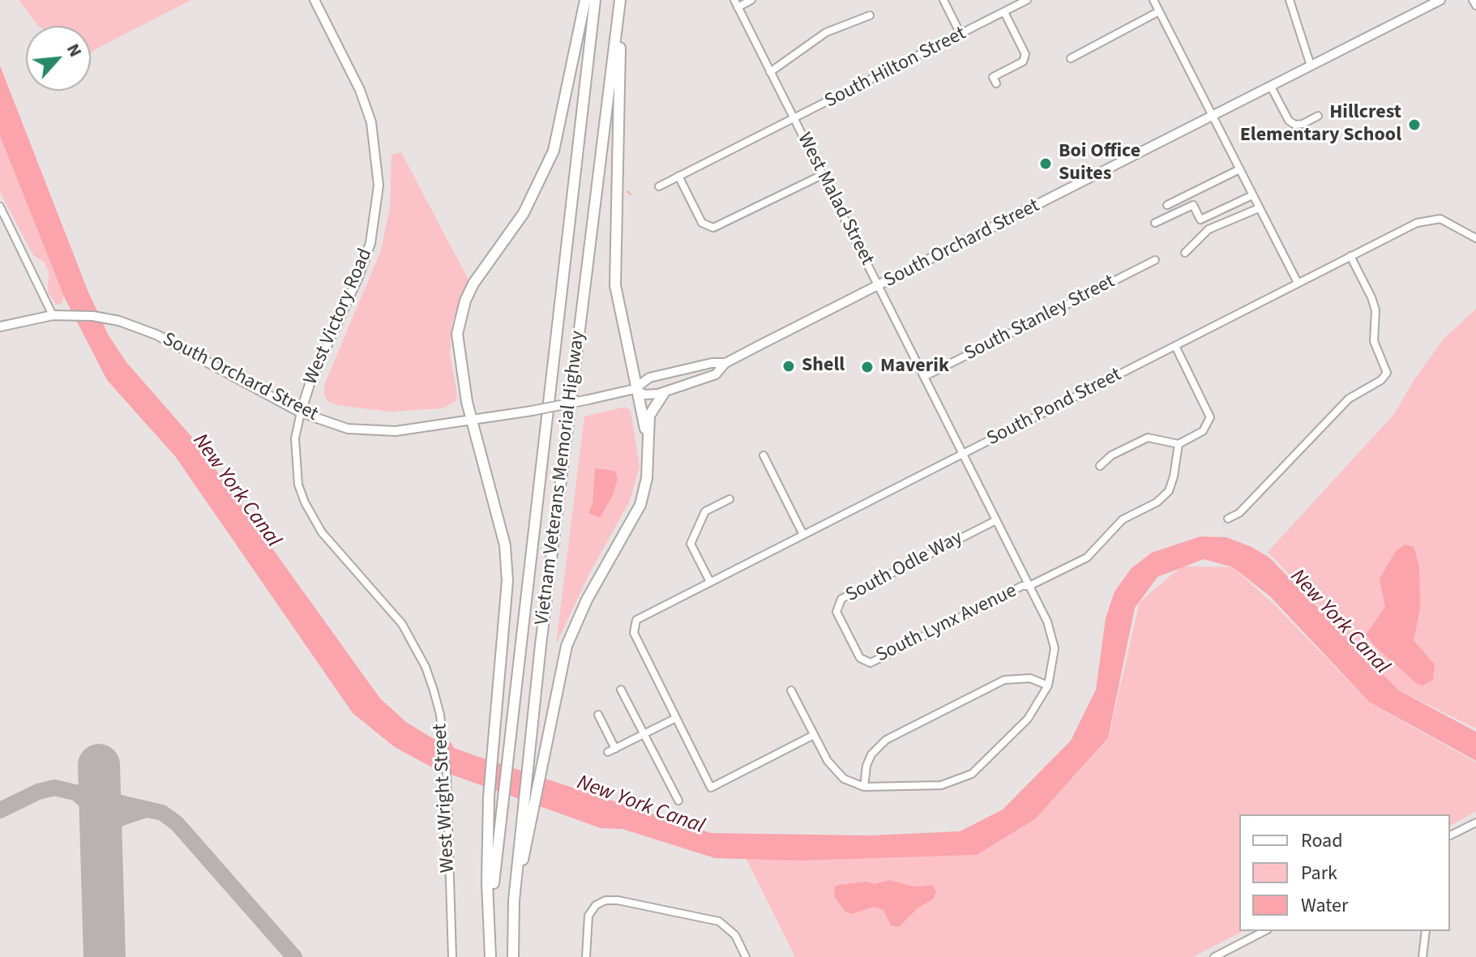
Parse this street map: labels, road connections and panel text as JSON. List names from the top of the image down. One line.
{"streets":{"highway":["Vietnam Veterans Memorial Highway"],"main road":["South Orchard Street","West Victory Road"],"street":["South Hilton Street","West Malad Street","South Stanley Street","South Pond Street","South Odle Way","South Lynx Avenue","West Wright Street"]},"crossings":[["South Hilton Street","West Malad Street"],["West Malad Street","South Orchard Street"],["West Malad Street","South Stanley Street"],["West Malad Street","South Pond Street"],["West Malad Street","South Odle Way"],["West Malad Street","South Lynx Avenue"],["South Orchard Street","West Victory Road"],["South Orchard Street","West Wright Street"],["West Victory Road","West Wright Street"],["South Odle Way","South Lynx Avenue"]],"water":["New York Canal"],"places":["Hillcrest Elementary School","Boi Office Suites","Shell","Maverik"],"legend":["Road","Park","Water"],"north":"top right"}
